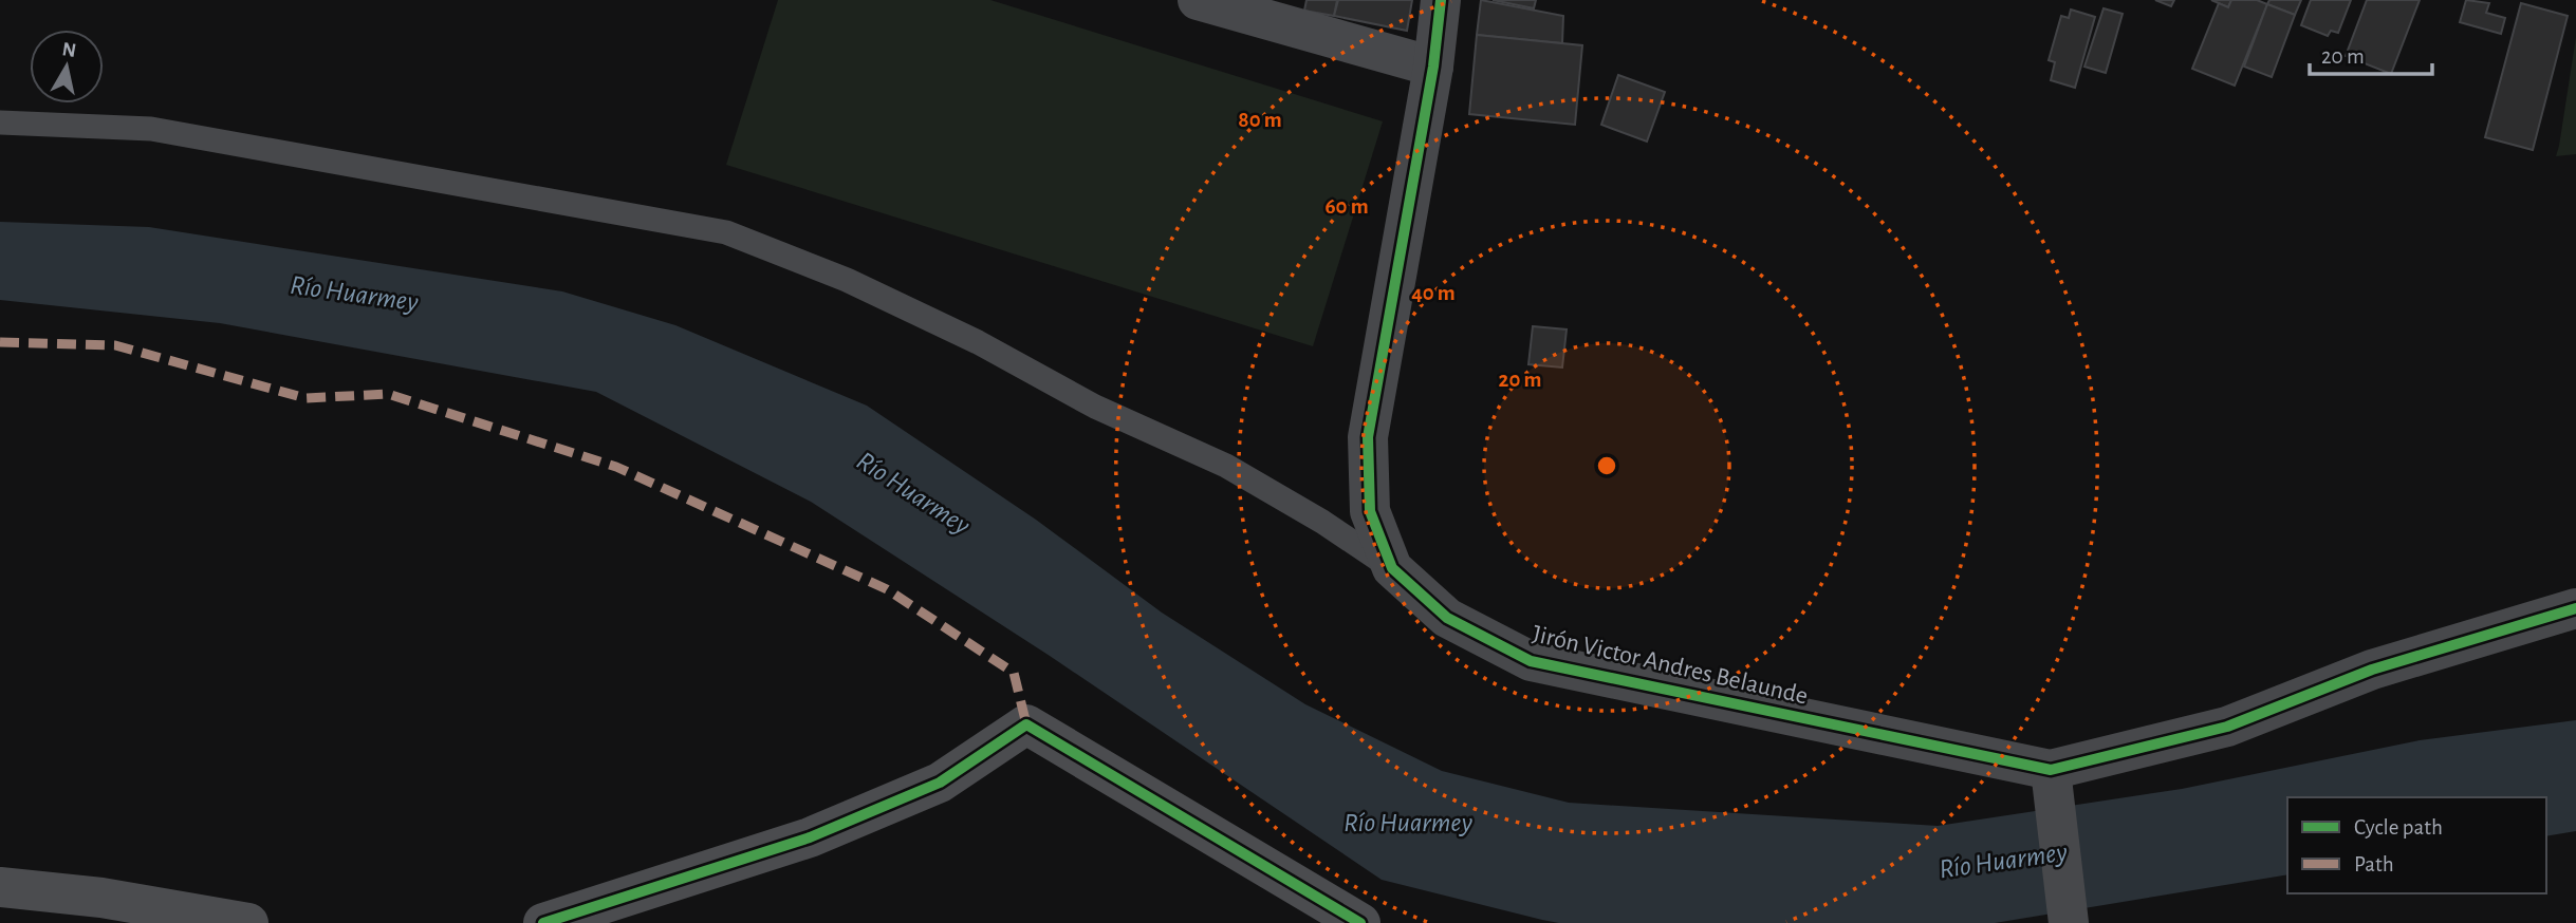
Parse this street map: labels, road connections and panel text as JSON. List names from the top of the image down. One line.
{"streets":{"street":["Jirón Victor Andres Belaunde"]},"water":["Río Huarmey"],"legend":["Cycle path","Path"],"scale_bar":"20 m","north":"top","rings":["80 m","60 m","40 m","20 m"]}
